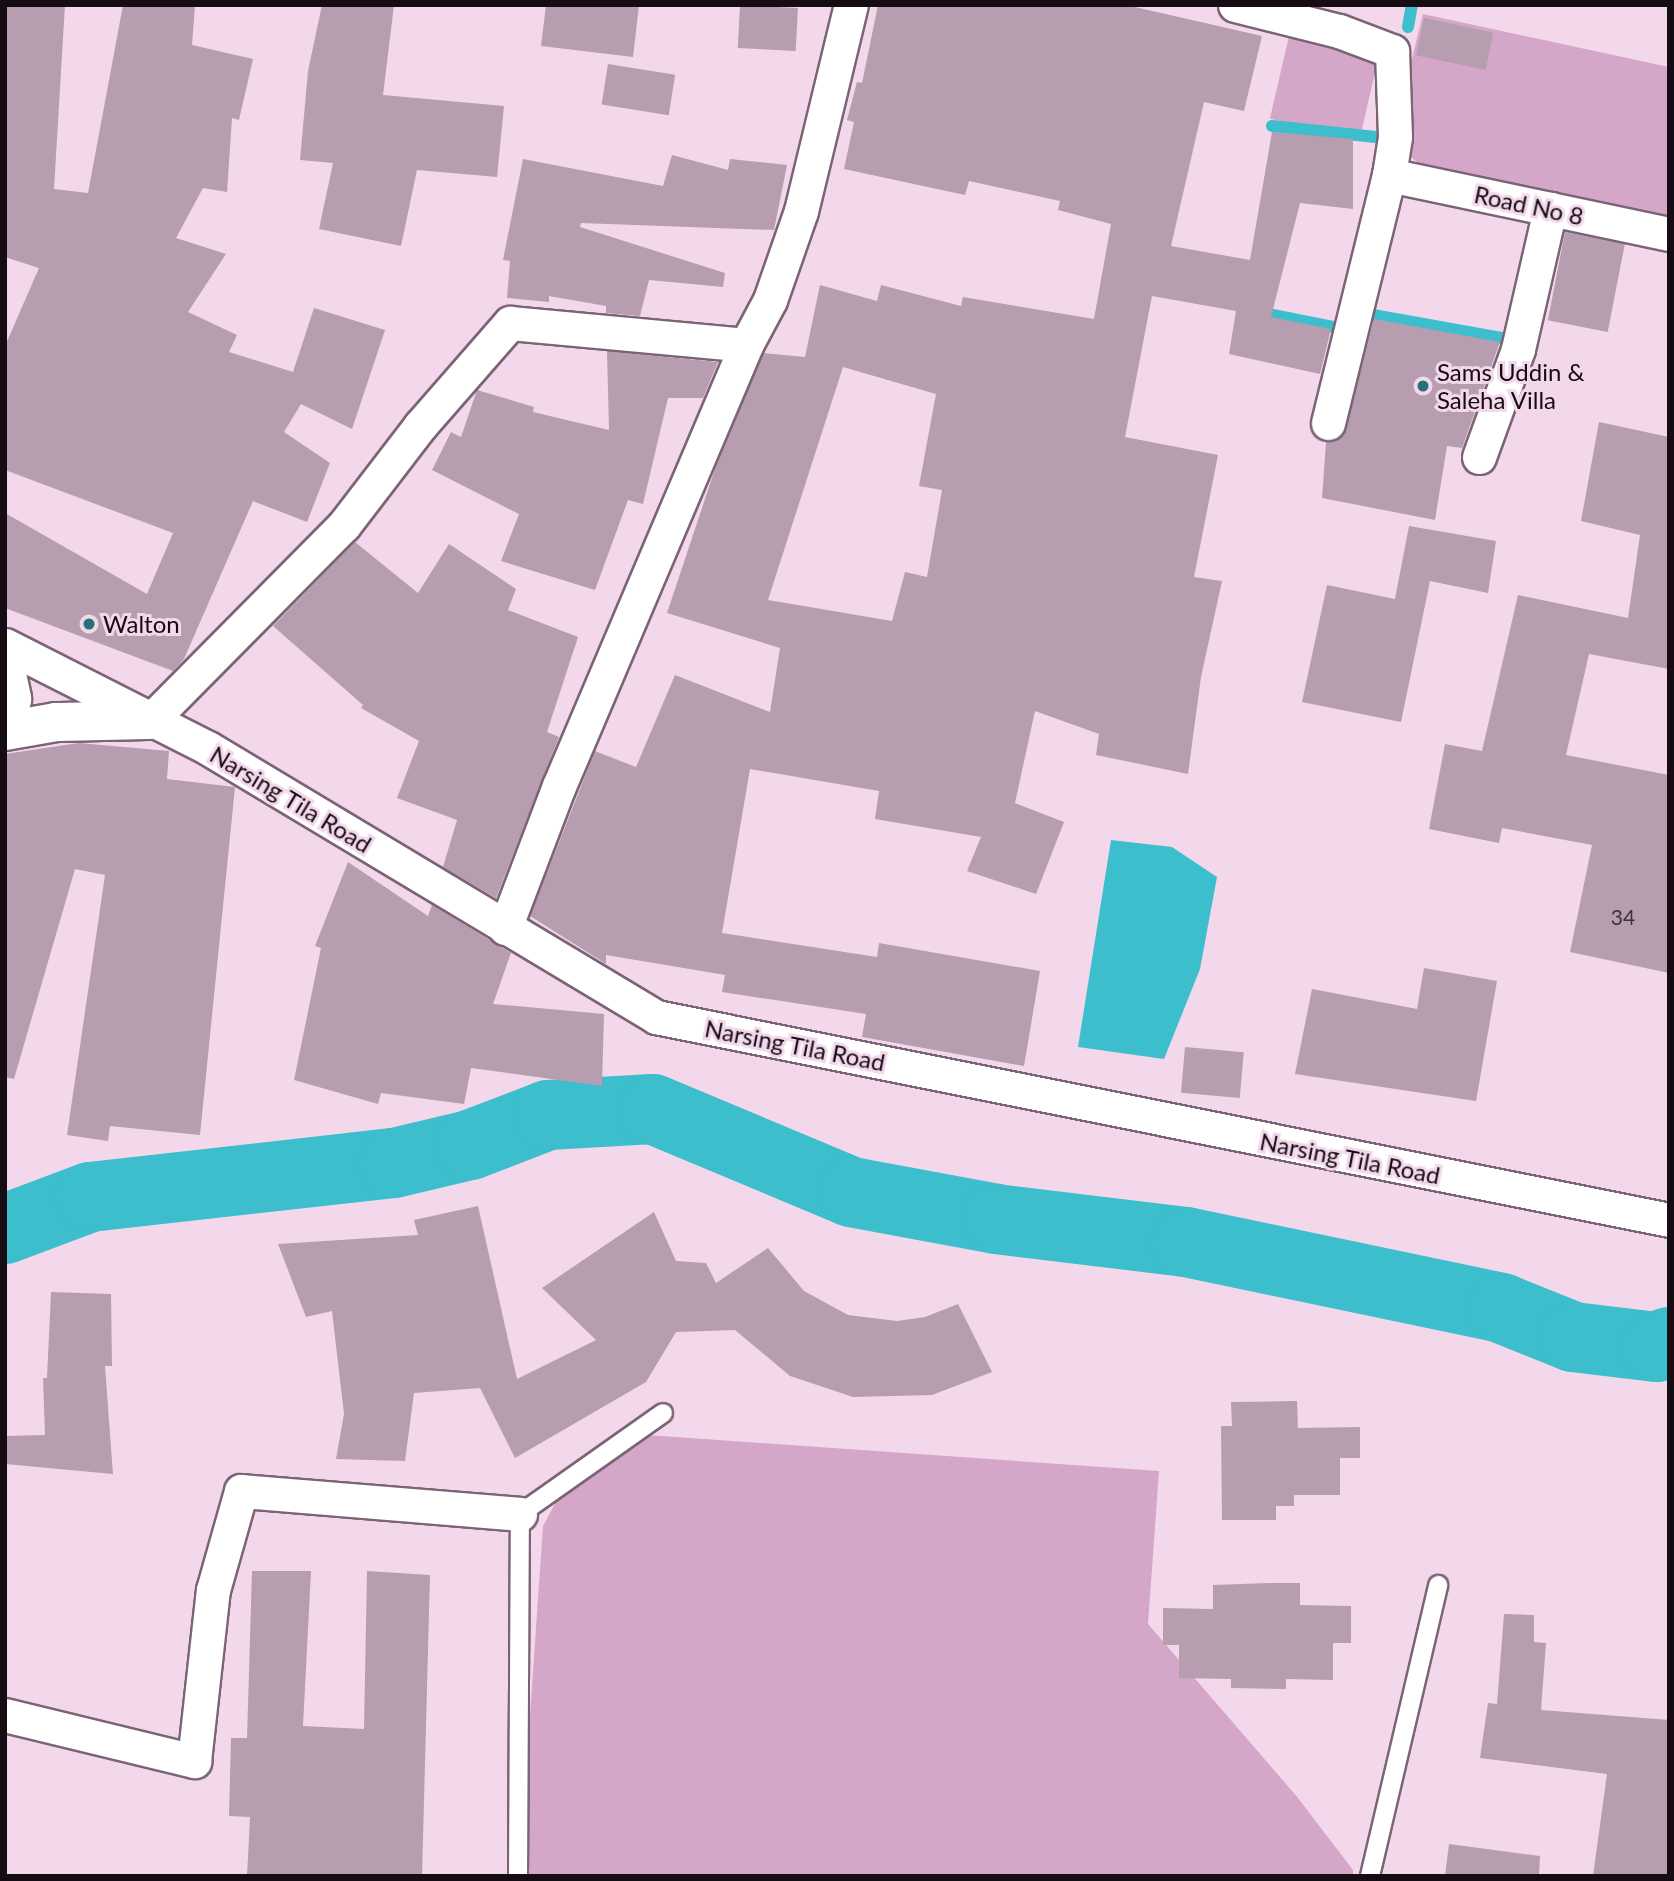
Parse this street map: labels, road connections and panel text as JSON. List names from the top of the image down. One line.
{"streets":{"street":["Road No 8","Narsing Tila Road"]},"places":["Sams Uddin & Saleha Villa","Walton"],"house_numbers":["34"]}
